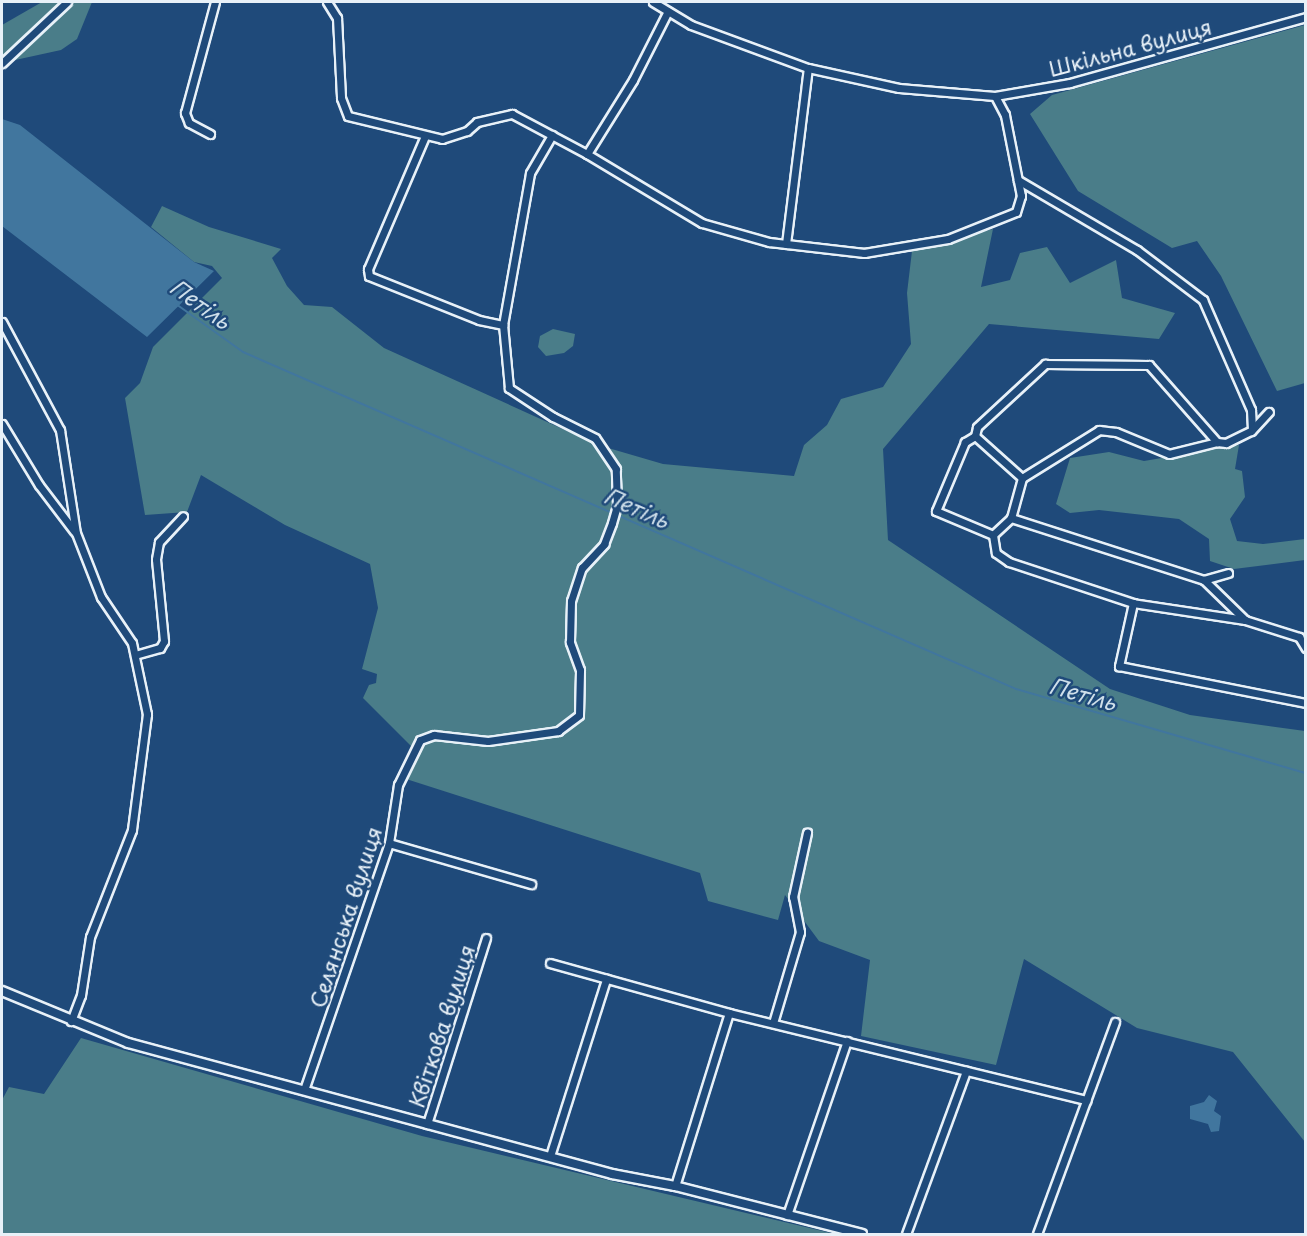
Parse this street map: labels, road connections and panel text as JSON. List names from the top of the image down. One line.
{"streets":{"street":["Шкільна вулиця","Селянська вулиця","Квіткова вулиця"]},"water":["Петіль"]}
